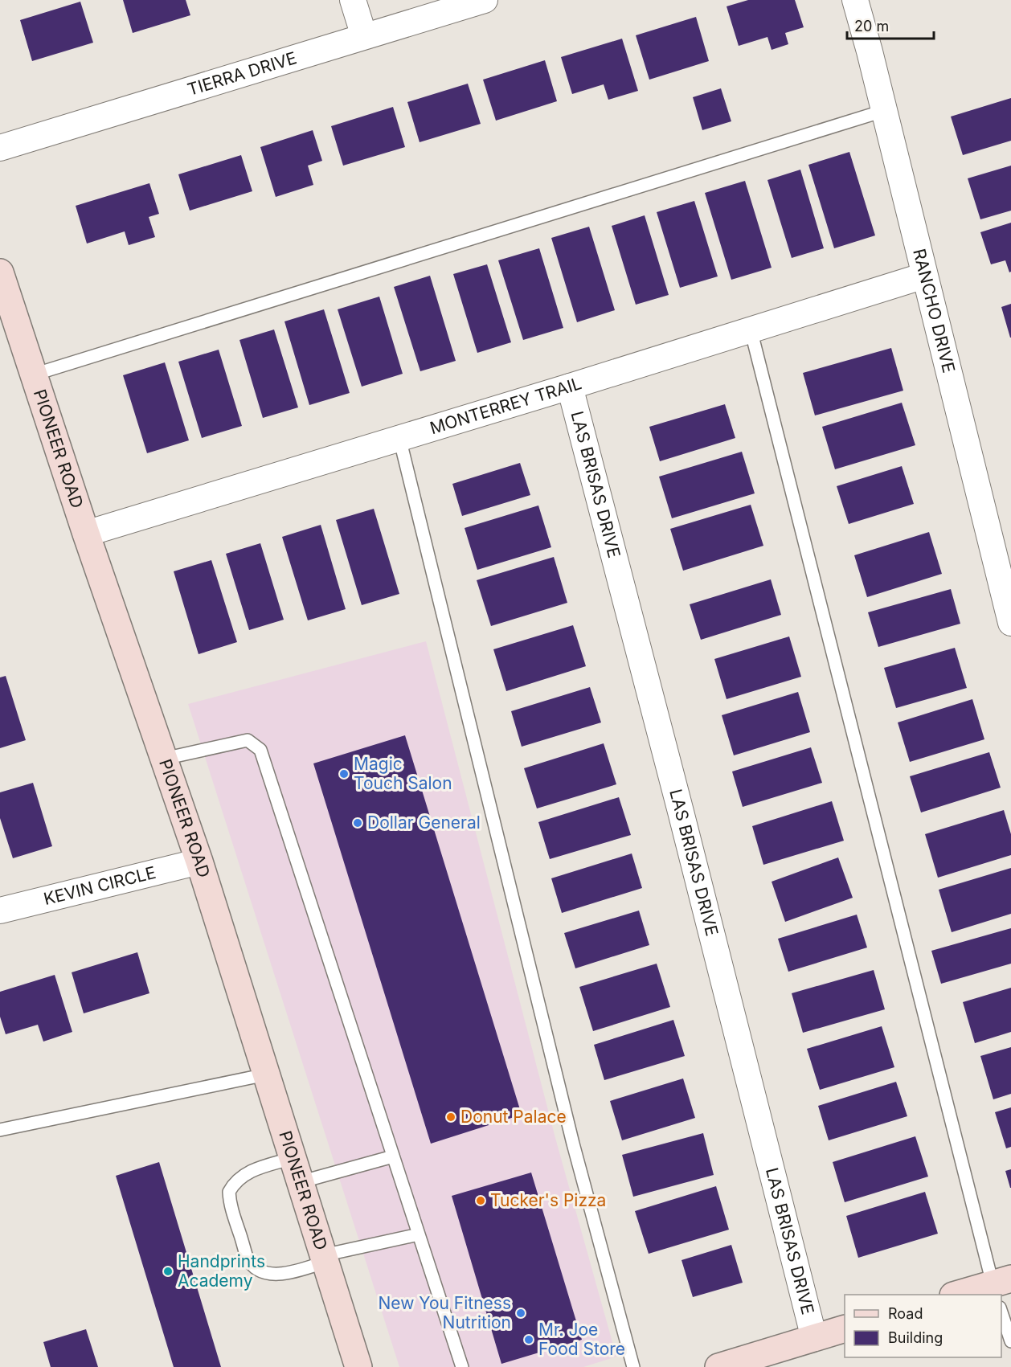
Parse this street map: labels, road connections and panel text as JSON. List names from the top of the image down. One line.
{"streets":{"main road":["PIONEER ROAD"],"street":["TIERRA DRIVE","RANCHO DRIVE","MONTERREY TRAIL","LAS BRISAS DRIVE","KEVIN CIRCLE"]},"crossings":[["RANCHO DRIVE","MONTERREY TRAIL"],["MONTERREY TRAIL","PIONEER ROAD"],["MONTERREY TRAIL","LAS BRISAS DRIVE"],["PIONEER ROAD","KEVIN CIRCLE"]],"places":["Magic Touch Salon","Dollar General","Donut Palace","Tucker's Pizza","Handprints Academy","New You Fitness Nutrition","Mr. Joe Food Store"],"legend":["Road","Building"],"scale_bar":"20 m"}
